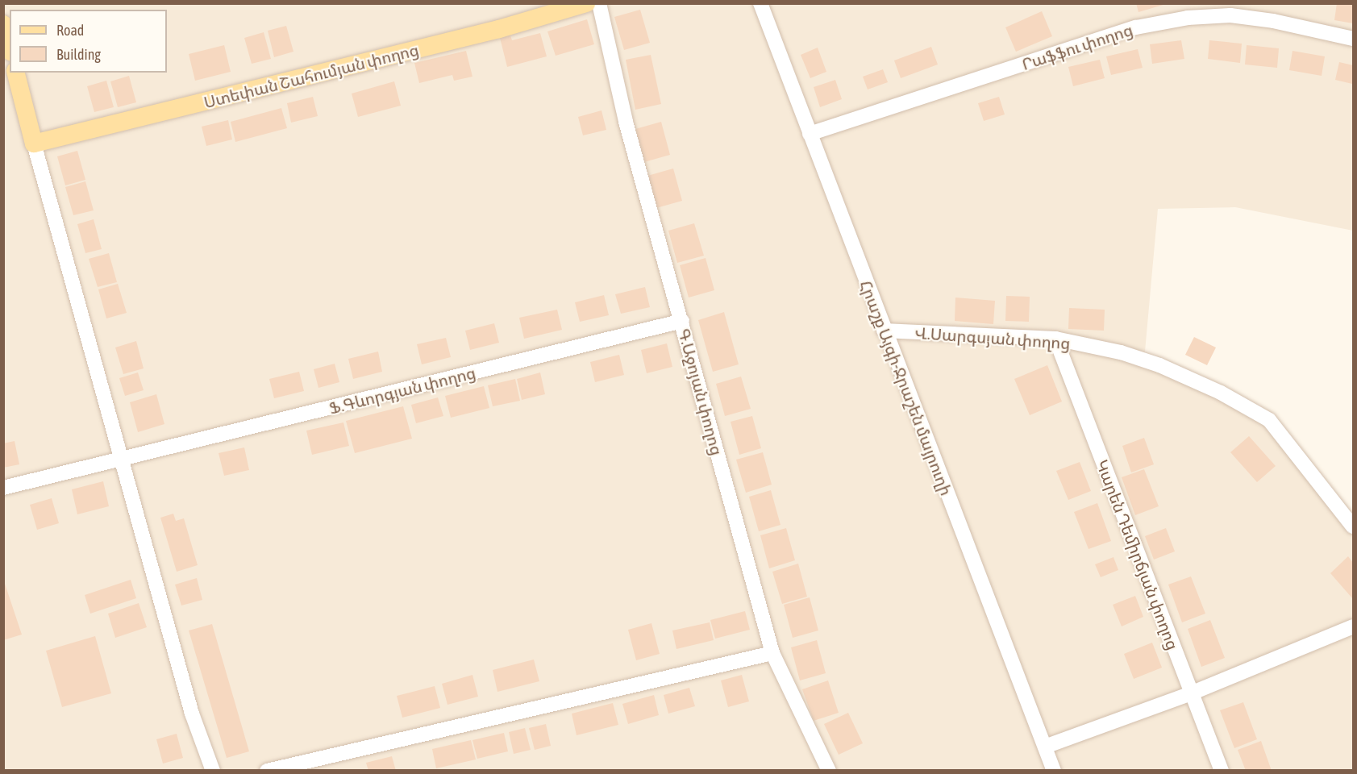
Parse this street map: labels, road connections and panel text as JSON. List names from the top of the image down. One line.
{"streets":{"main road":["Ստեփան Շահումյան փողոց"],"street":["Րաֆֆու փողոց","Վ.Սարգսյան փողոց","Հրաշք Այգի-Ջրաշեն մայրուղի","Ֆ.Գևորգյան փողոց","Գ.Աջոյան փողոց","Կարեն Դեմիրճյան փողոց"]},"crossings":[["Րաֆֆու փողոց","Հրաշք Այգի-Ջրաշեն մայրուղի"],["Վ.Սարգսյան փողոց","Հրաշք Այգի-Ջրաշեն մայրուղի"],["Վ.Սարգսյան փողոց","Կարեն Դեմիրճյան փողոց"],["Ֆ.Գևորգյան փողոց","Գ.Աջոյան փողոց"]],"legend":["Road","Building"]}
